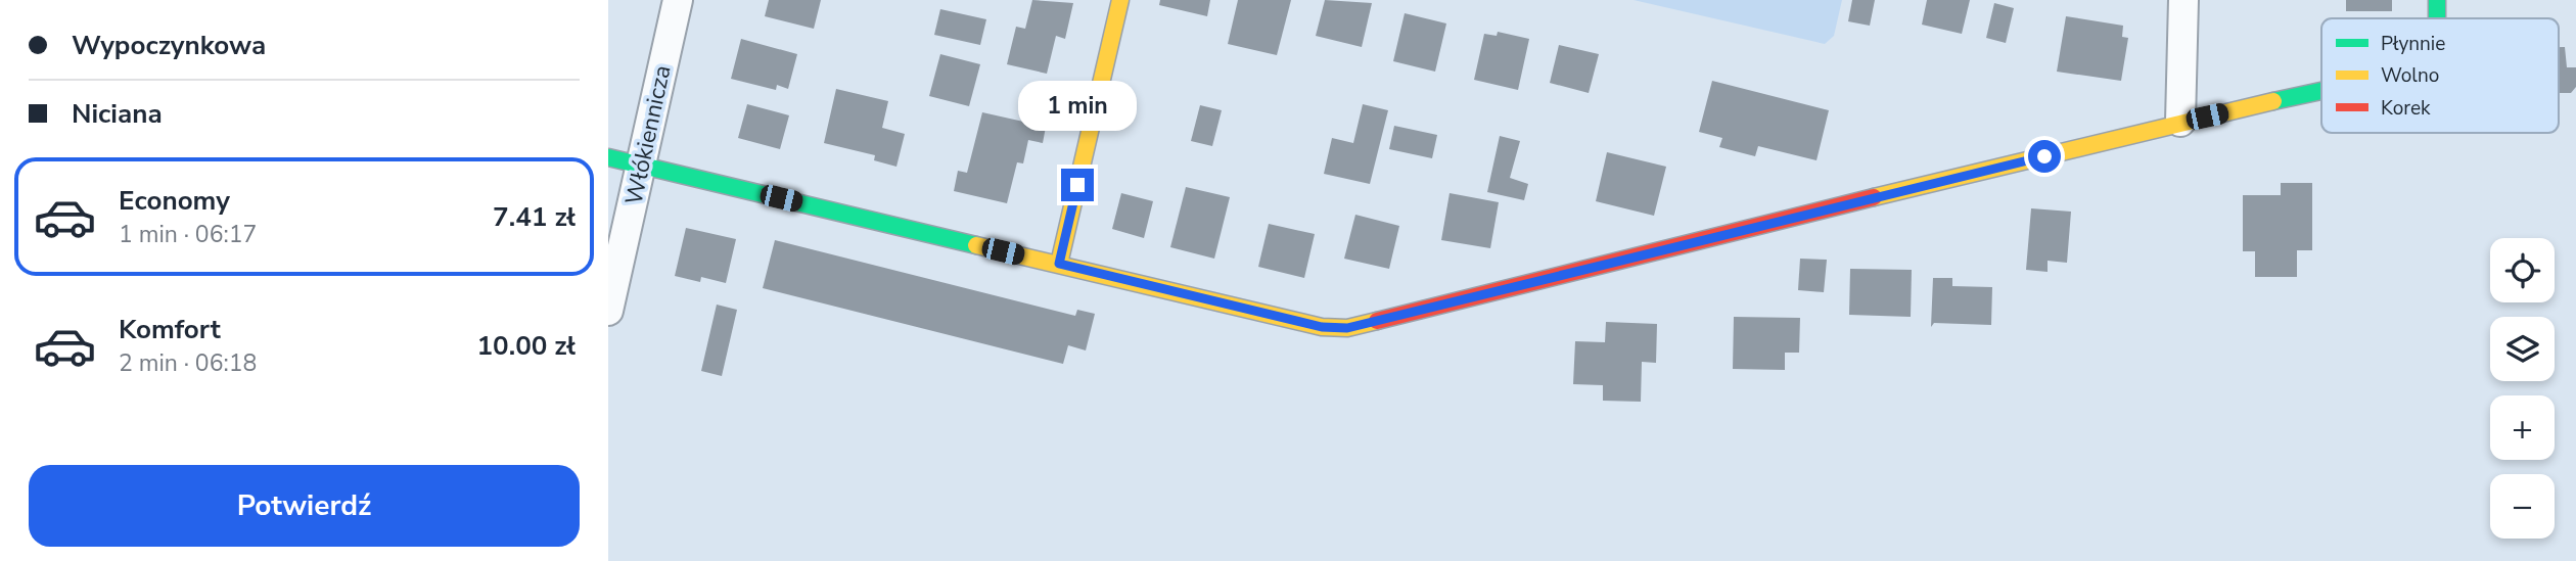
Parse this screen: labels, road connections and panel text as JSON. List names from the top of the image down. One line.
{"streets":{"street":["Włókiennicza"]},"legend":["Płynnie","Wolno","Korek"],"page":{"banner":["Wypoczynkowa","Niciana"],"bubble":"1 min","list":[{"name":"Economy","note":"1 min · 06:17","value":"7.41 zł"},{"name":"Komfort","note":"2 min · 06:18","value":"10.00 zł"}],"map_buttons":["+","−"],"buttons":"Potwierdź"}}
